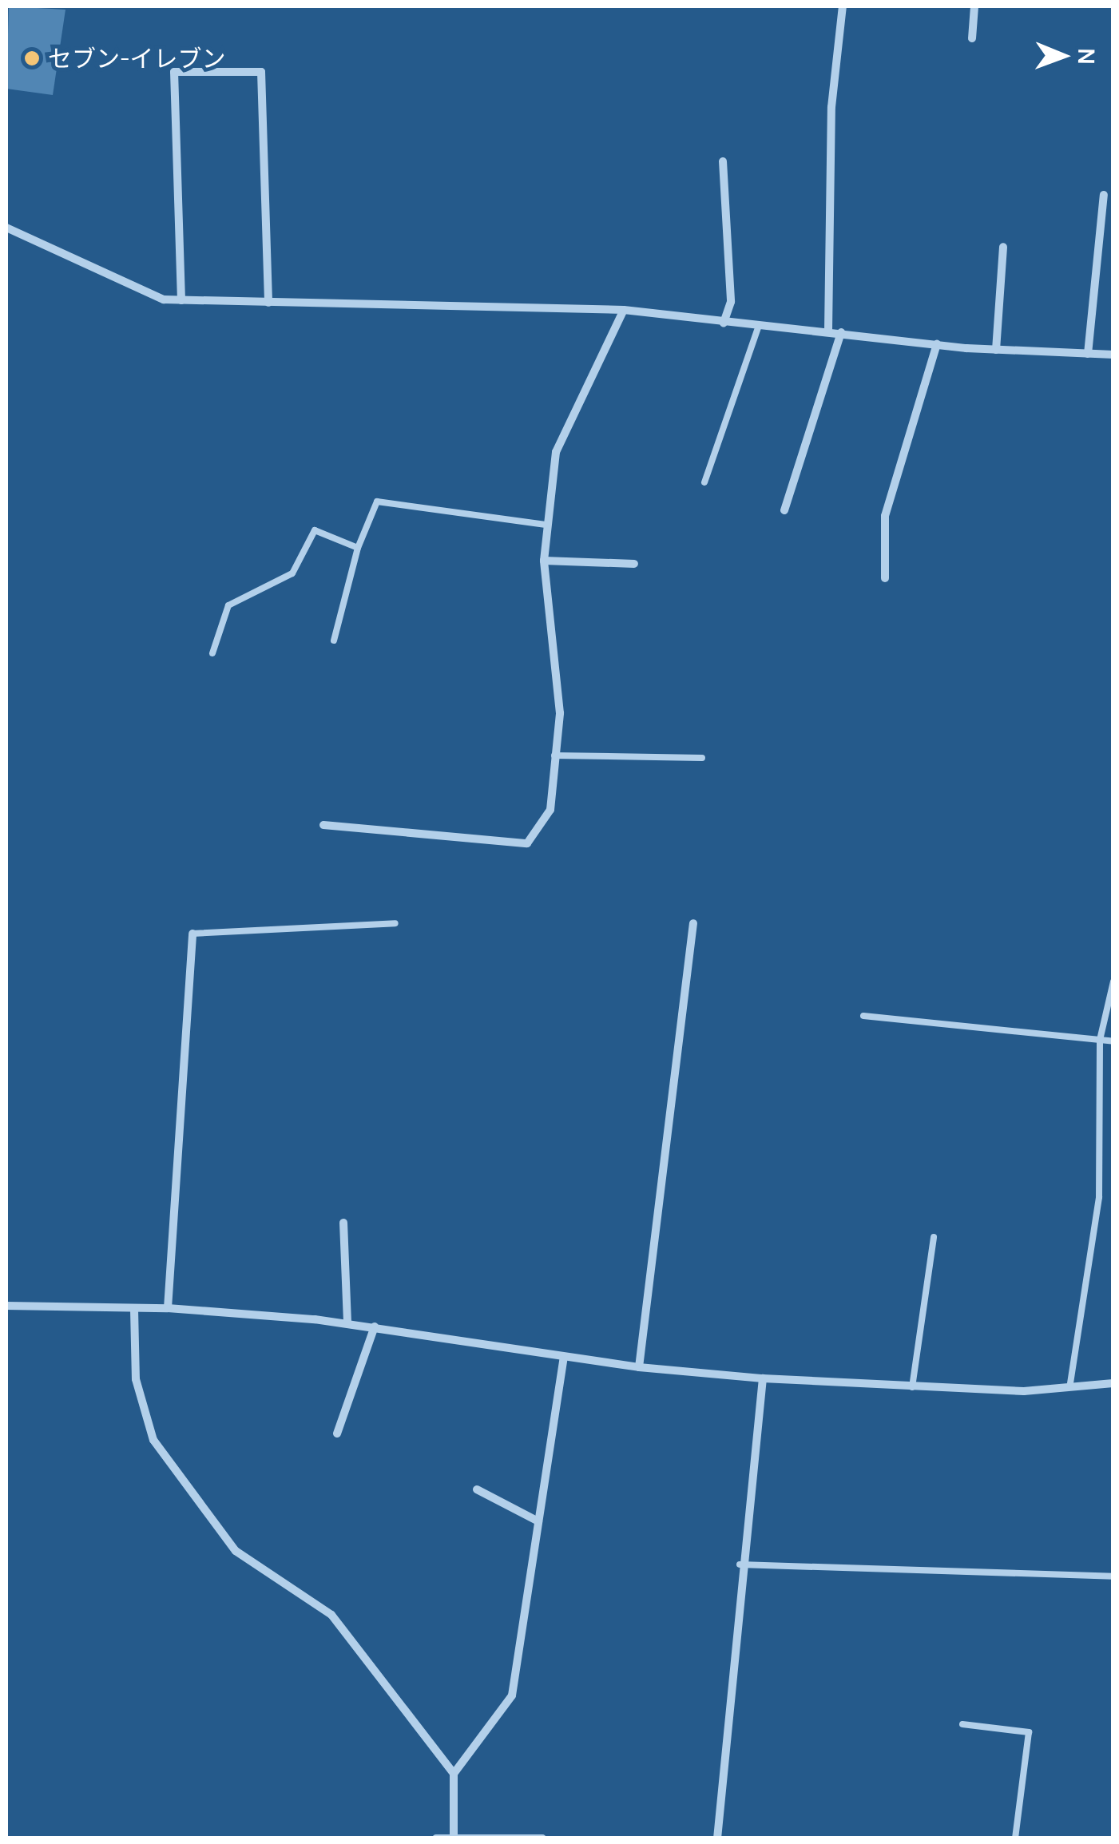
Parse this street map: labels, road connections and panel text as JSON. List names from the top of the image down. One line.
{"places":["セブン-イレブン"],"north":"right"}
